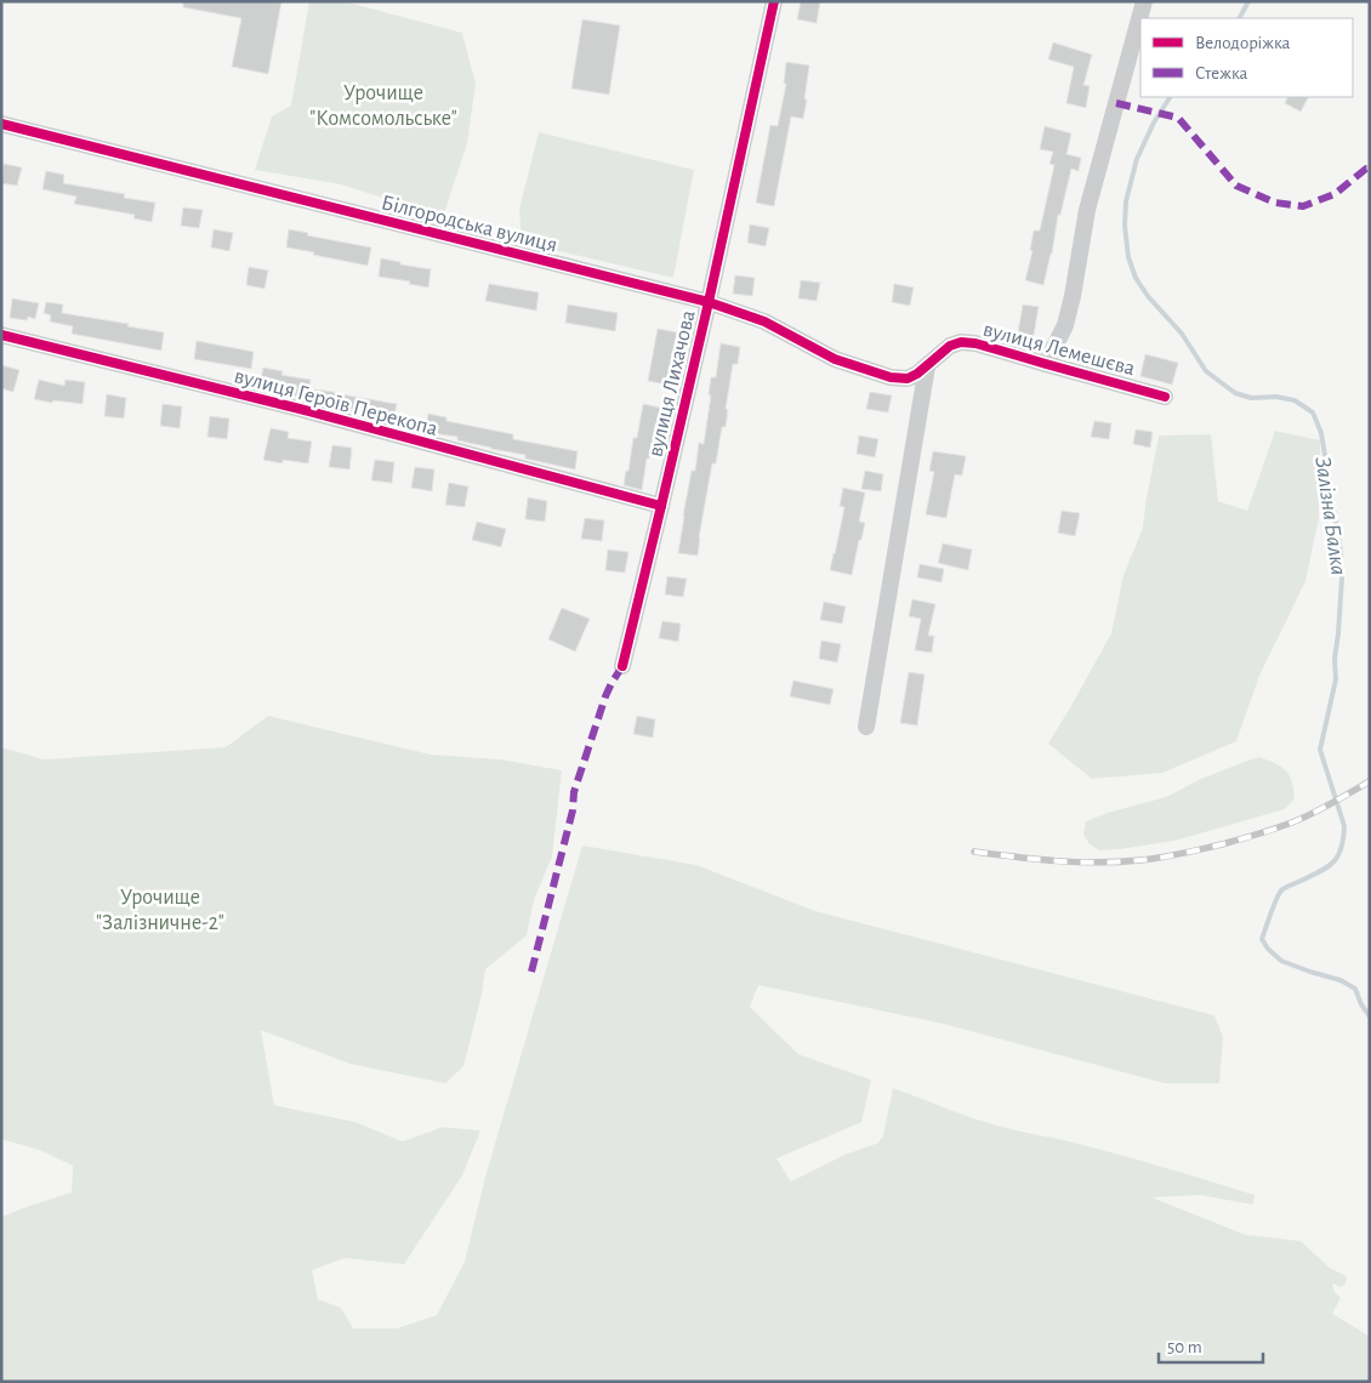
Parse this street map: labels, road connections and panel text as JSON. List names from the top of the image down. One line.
{"streets":{"street":["Білгородська вулиця","вулиця Лемешєва","вулиця Лихачова","вулиця Героїв Перекопа"]},"crossings":[["Білгородська вулиця","вулиця Лемешєва"],["Білгородська вулиця","вулиця Лихачова"],["вулиця Лихачова","вулиця Героїв Перекопа"]],"water":["Залізна Балка"],"parks":["Урочище \"Комсомольське\"","Урочище \"Залізничне-2\""],"legend":["Велодоріжка","Стежка"],"scale_bar":"50 m"}
